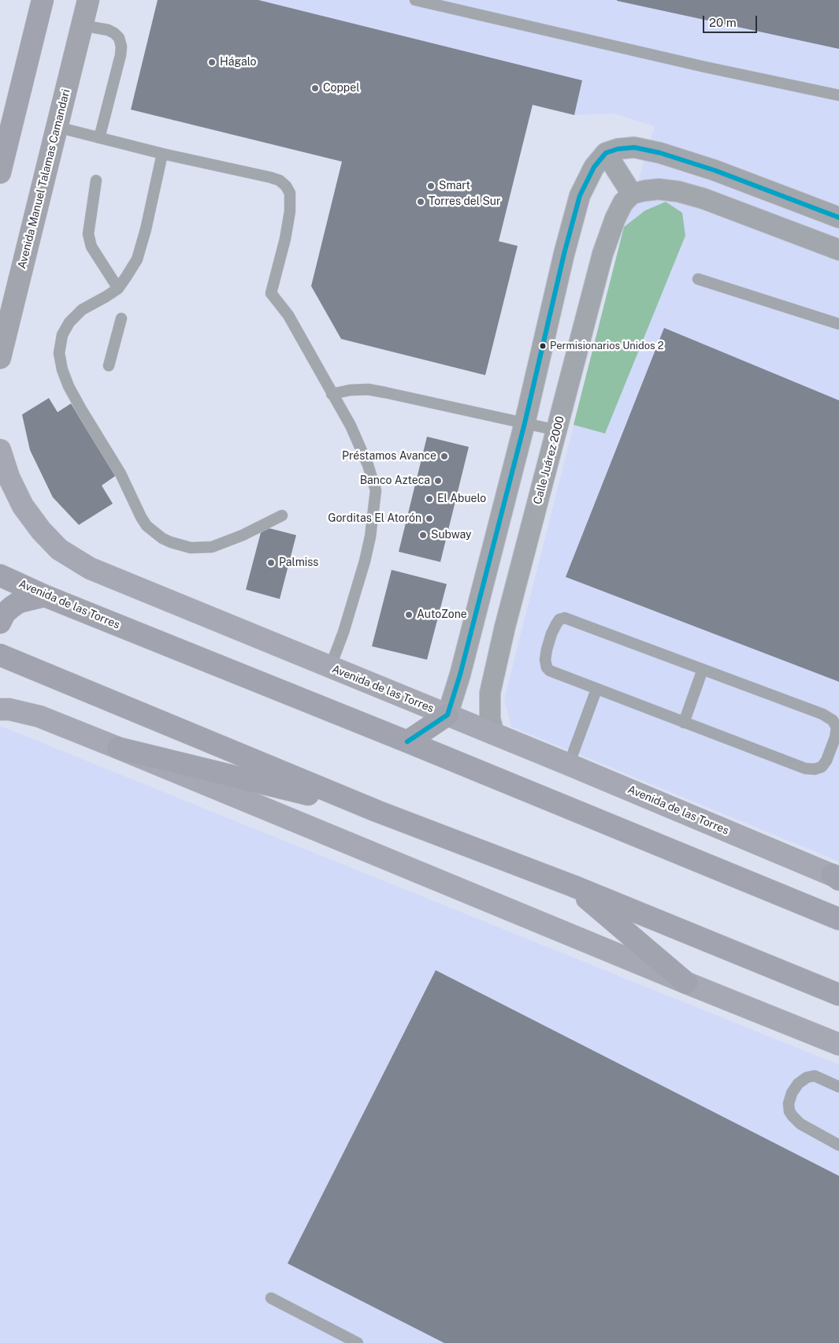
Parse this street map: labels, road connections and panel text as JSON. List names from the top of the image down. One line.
{"streets":{"highway":["Avenida de las Torres"],"main road":["Avenida Manuel Talamas Camandari"],"street":["Calle Juárez 2000"]},"crossings":[["Calle Juárez 2000","Avenida de las Torres"]],"places":["Hágalo","Coppel","Smart","Torres del Sur","Permisionarios Unidos 2","Préstamos Avance","Banco Azteca","El Abuelo","Gorditas El Atorón","Subway","Palmiss","AutoZone"],"scale_bar":"20 m"}
